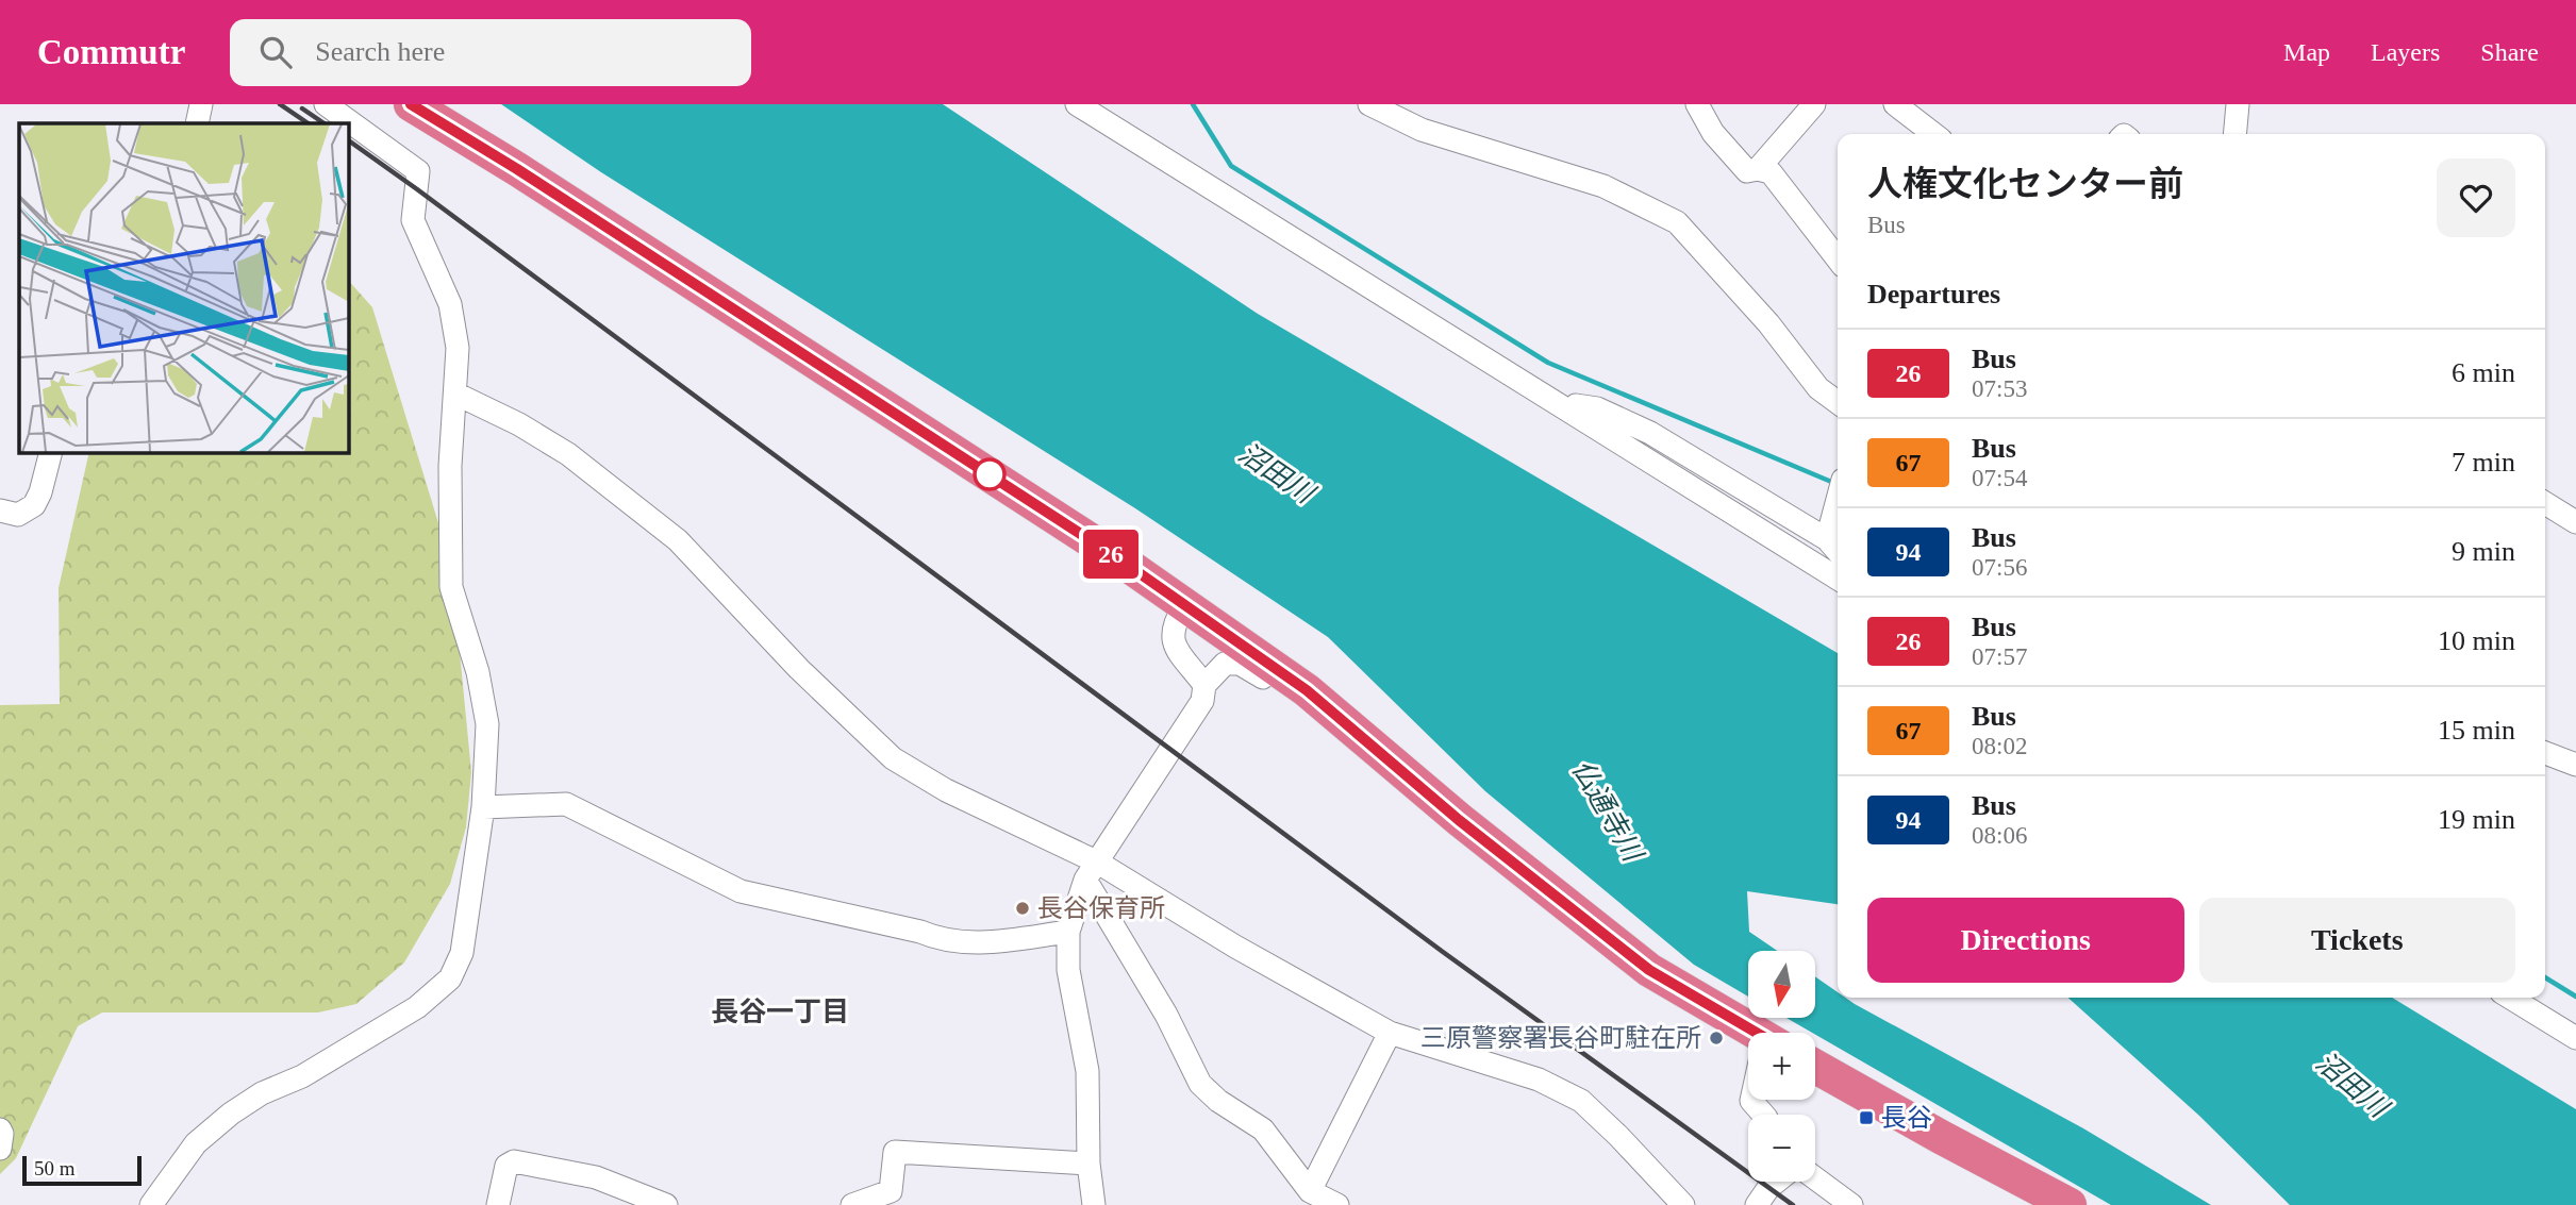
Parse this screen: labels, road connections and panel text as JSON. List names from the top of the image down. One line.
{"districts":["長谷一丁目"],"water":["沼田川","仏通寺川"],"places":{"other":["長谷保育所","三原警察署長谷町駐在所"],"transit":["長谷"]},"lines":["bus line 26"],"scale_bar":"50 m","north":"bottom","page":{"header":"Commutr","search":"Search here","nav":["Map","Layers","Share"],"on_map":"26","heading":[["人権文化センター前","Bus"],"Departures"],"list":[{"mark":"26","name":"Bus","note":"07:53","value":"6 min"},{"mark":"67","name":"Bus","note":"07:54","value":"7 min"},{"mark":"94","name":"Bus","note":"07:56","value":"9 min"},{"mark":"26","name":"Bus","note":"07:57","value":"10 min"},{"mark":"67","name":"Bus","note":"08:02","value":"15 min"},{"mark":"94","name":"Bus","note":"08:06","value":"19 min"}],"buttons":["Directions","Tickets"],"map_buttons":["+","−"],"scale":"50 m"}}
